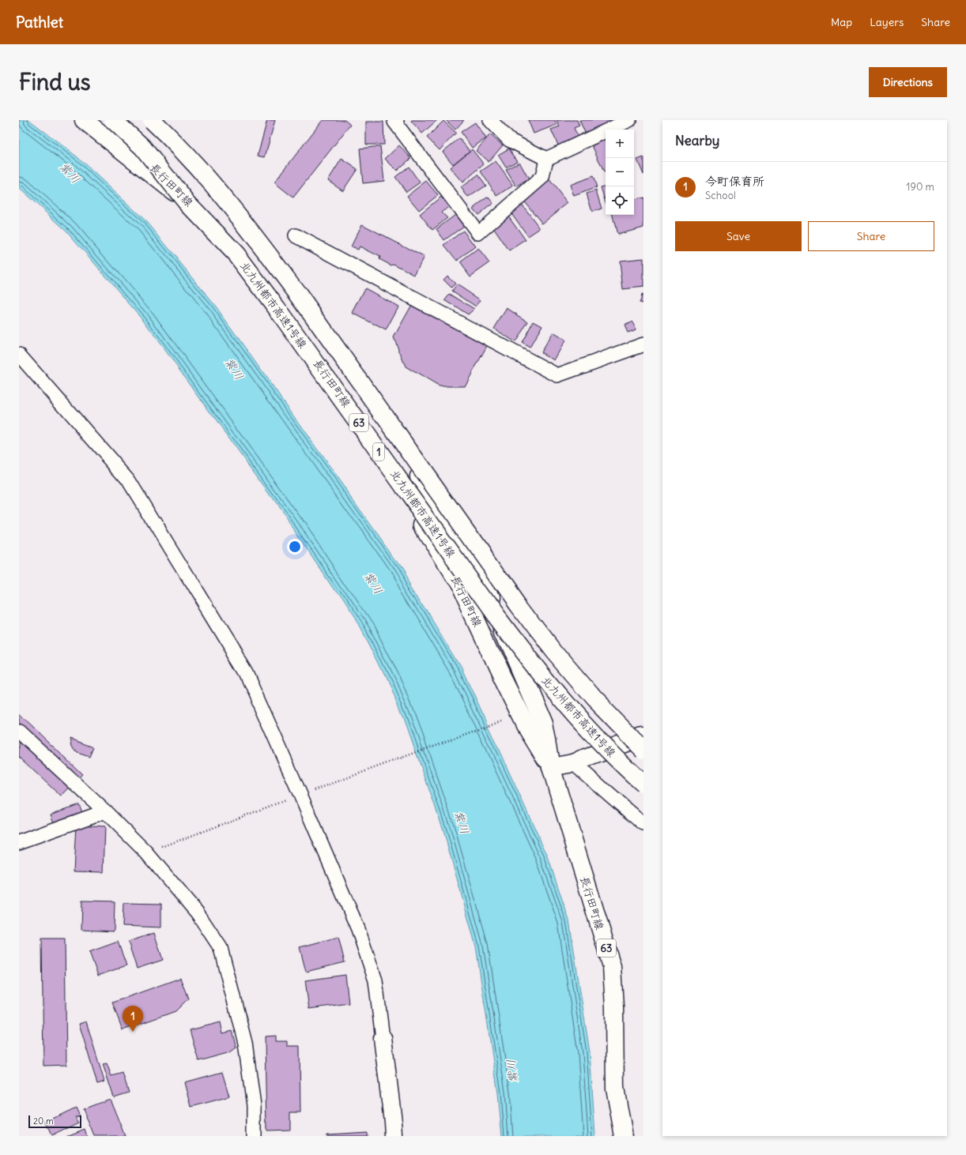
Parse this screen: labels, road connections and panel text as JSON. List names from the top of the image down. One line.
{"streets":{"main road":["長行田町線","北九州都市高速1号線","63","1"]},"crossings":[["長行田町線","1"]],"water":["紫川"],"scale_bar":"20 m","page":{"header":"Pathlet","nav":["Map","Layers","Share"],"buttons":["Directions",["Save","Share"]],"title":"Find us","heading":"Nearby","map_buttons":["+","−"],"list":[{"mark":"1","name":"今町保育所","note":"School","value":"190 m"}],"pins":"1","scale":"20 m"}}
